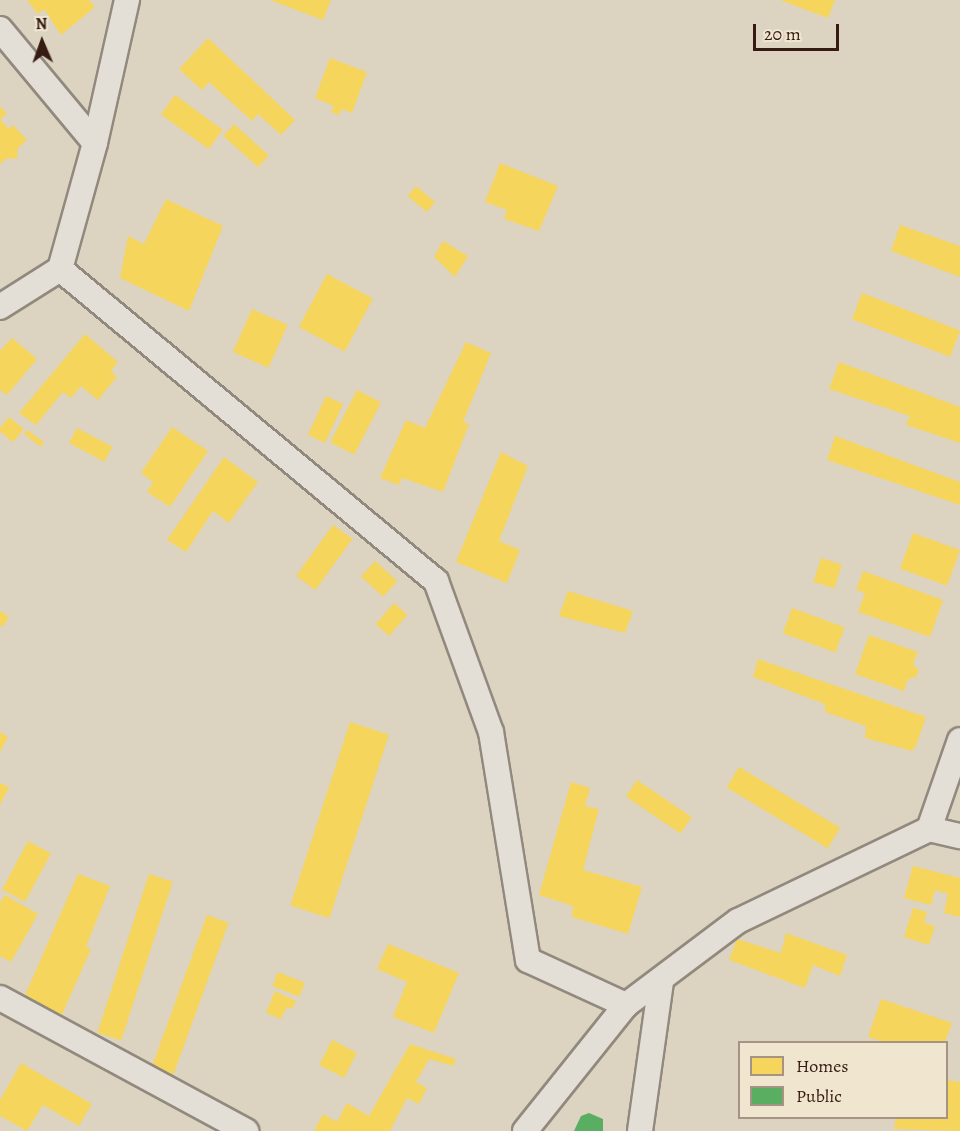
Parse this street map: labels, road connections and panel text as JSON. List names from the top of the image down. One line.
{"legend":["Homes","Public"],"scale_bar":"20 m","north":"top"}
